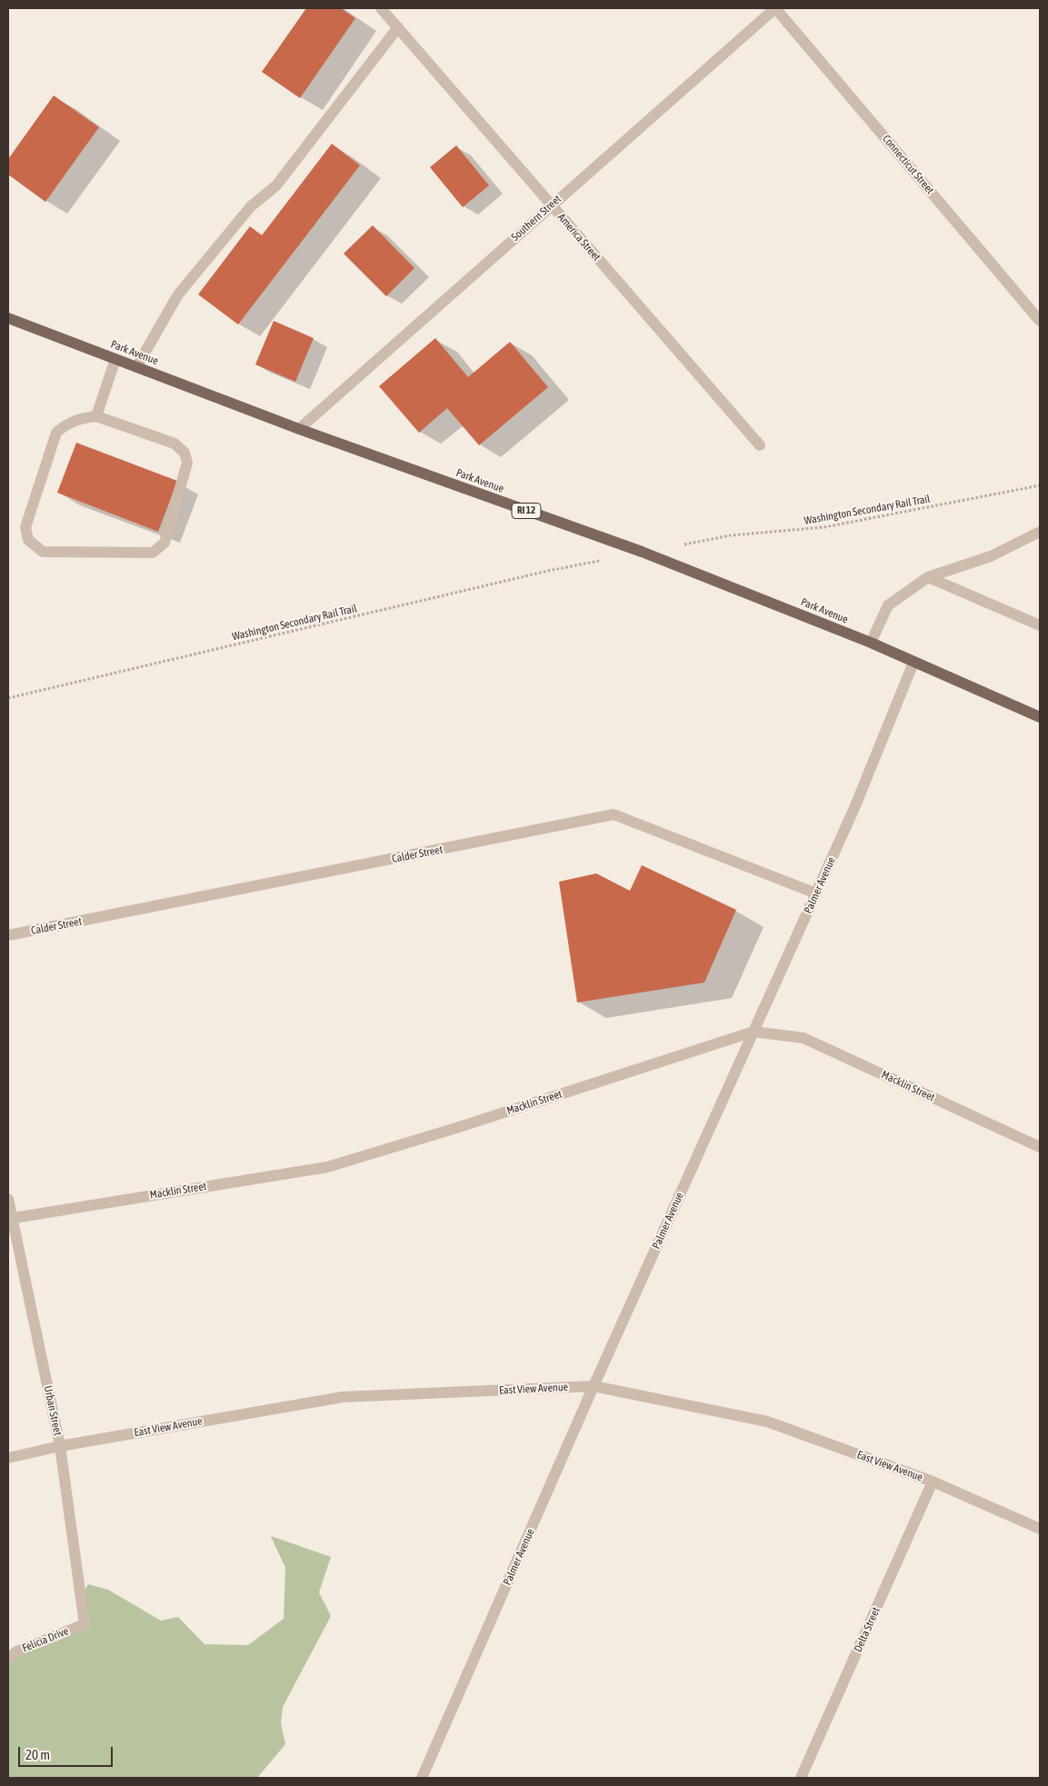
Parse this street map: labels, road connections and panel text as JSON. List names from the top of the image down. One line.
{"streets":{"main road":["Park Avenue","RI 12"],"street":["Connecticut Street","Southern Street","America Street","Calder Street","Palmer Avenue","Macklin Street","East View Avenue","Urban Street","Delta Street","Felicia Drive"],"path":["Washington Secondary Rail Trail"]},"crossings":[["Connecticut Street","Southern Street"],["Southern Street","America Street"],["Southern Street","Park Avenue"],["Park Avenue","Palmer Avenue"],["Calder Street","Palmer Avenue"],["Palmer Avenue","Macklin Street"],["Palmer Avenue","East View Avenue"],["Macklin Street","Urban Street"],["East View Avenue","Urban Street"],["East View Avenue","Delta Street"],["Urban Street","Felicia Drive"]],"scale_bar":"20 m"}
